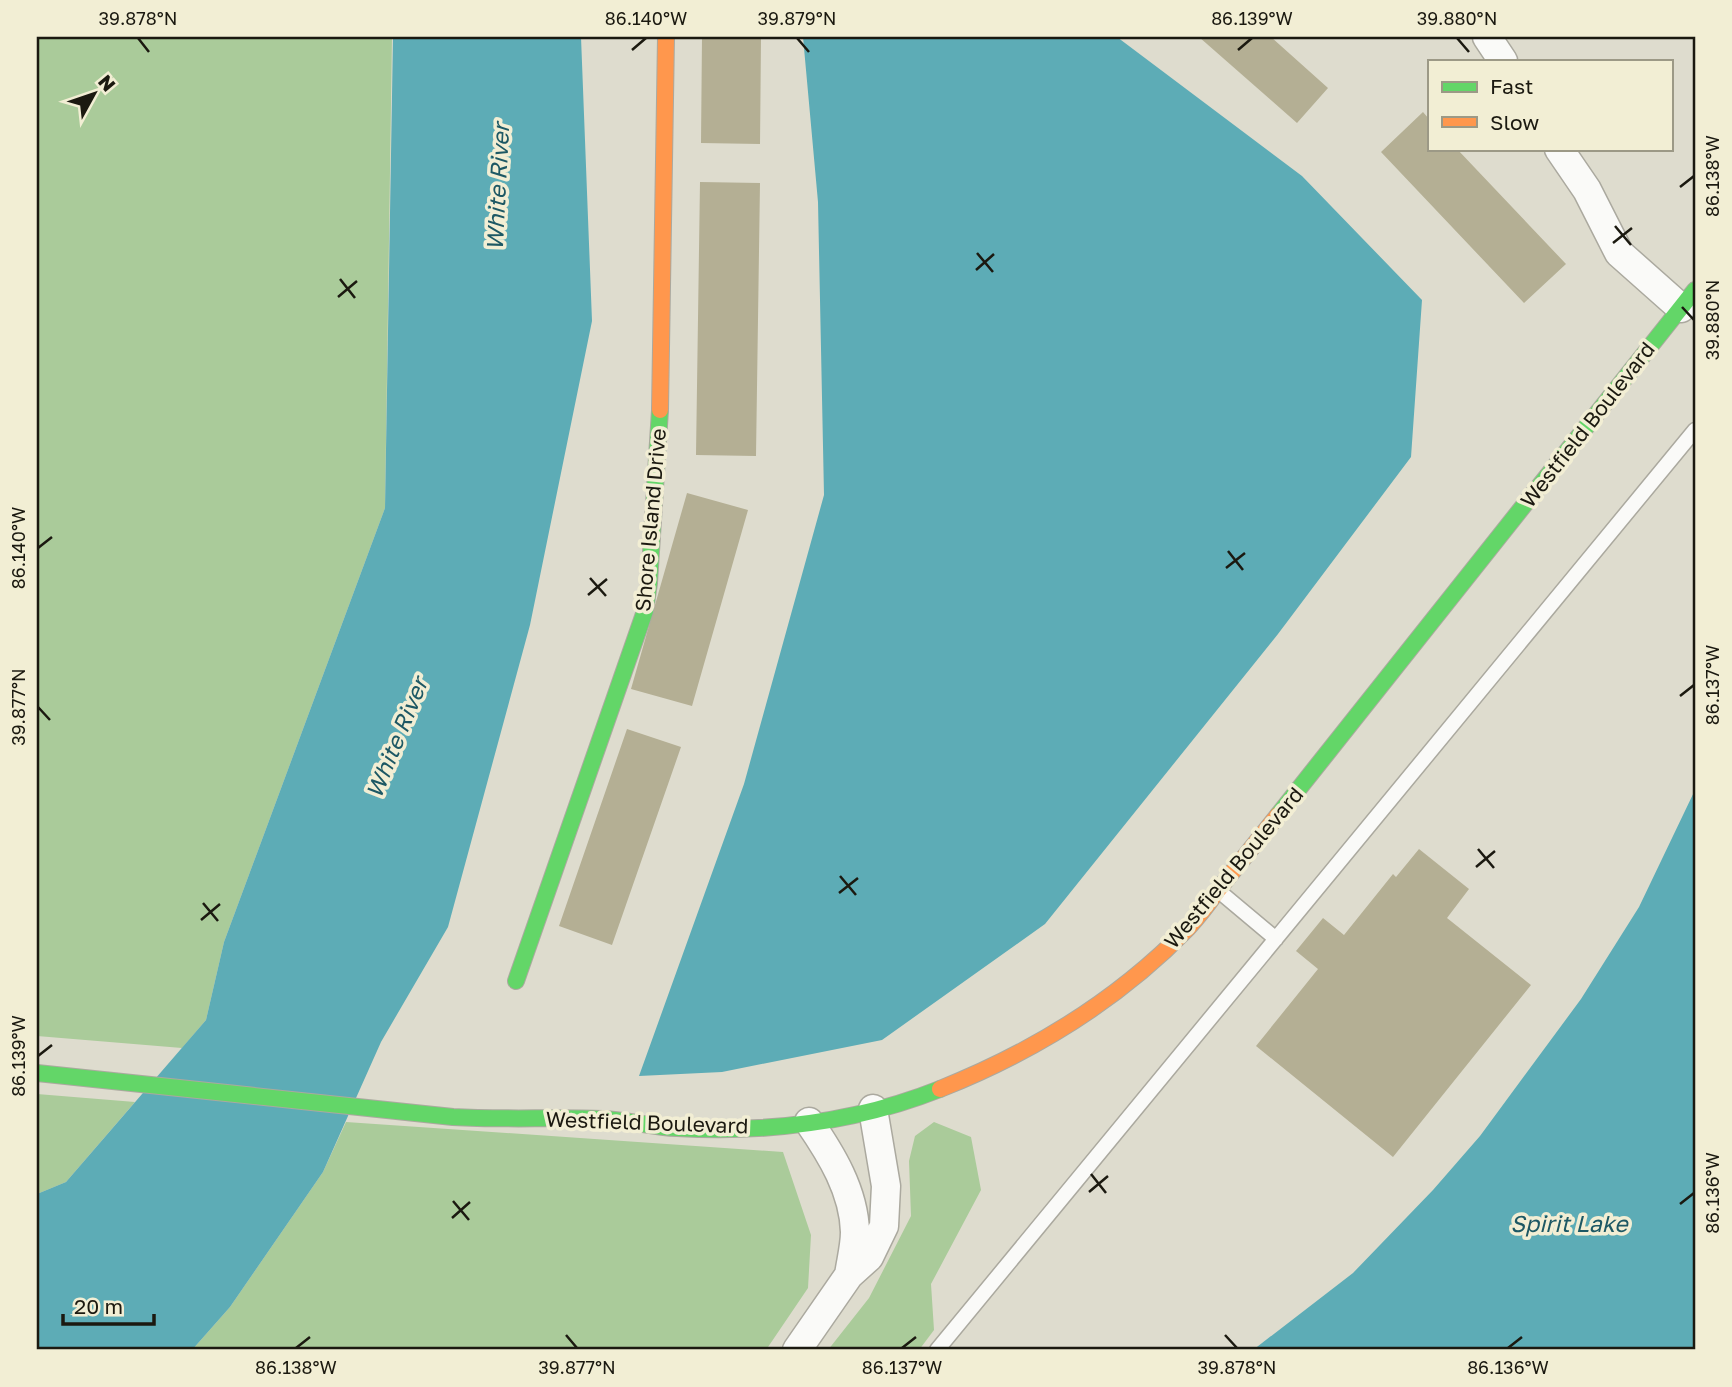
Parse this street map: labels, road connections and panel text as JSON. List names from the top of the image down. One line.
{"streets":{"street":["Westfield Boulevard","Shore Island Drive"]},"water":["White River","Spirit Lake"],"legend":["Fast","Slow"],"scale_bar":"20 m","north":"top right","coordinates":["39.878°N","86.140°W","39.879°N","86.139°W","39.880°N","86.138°W","86.137°W","39.877°N","86.136°W"]}
